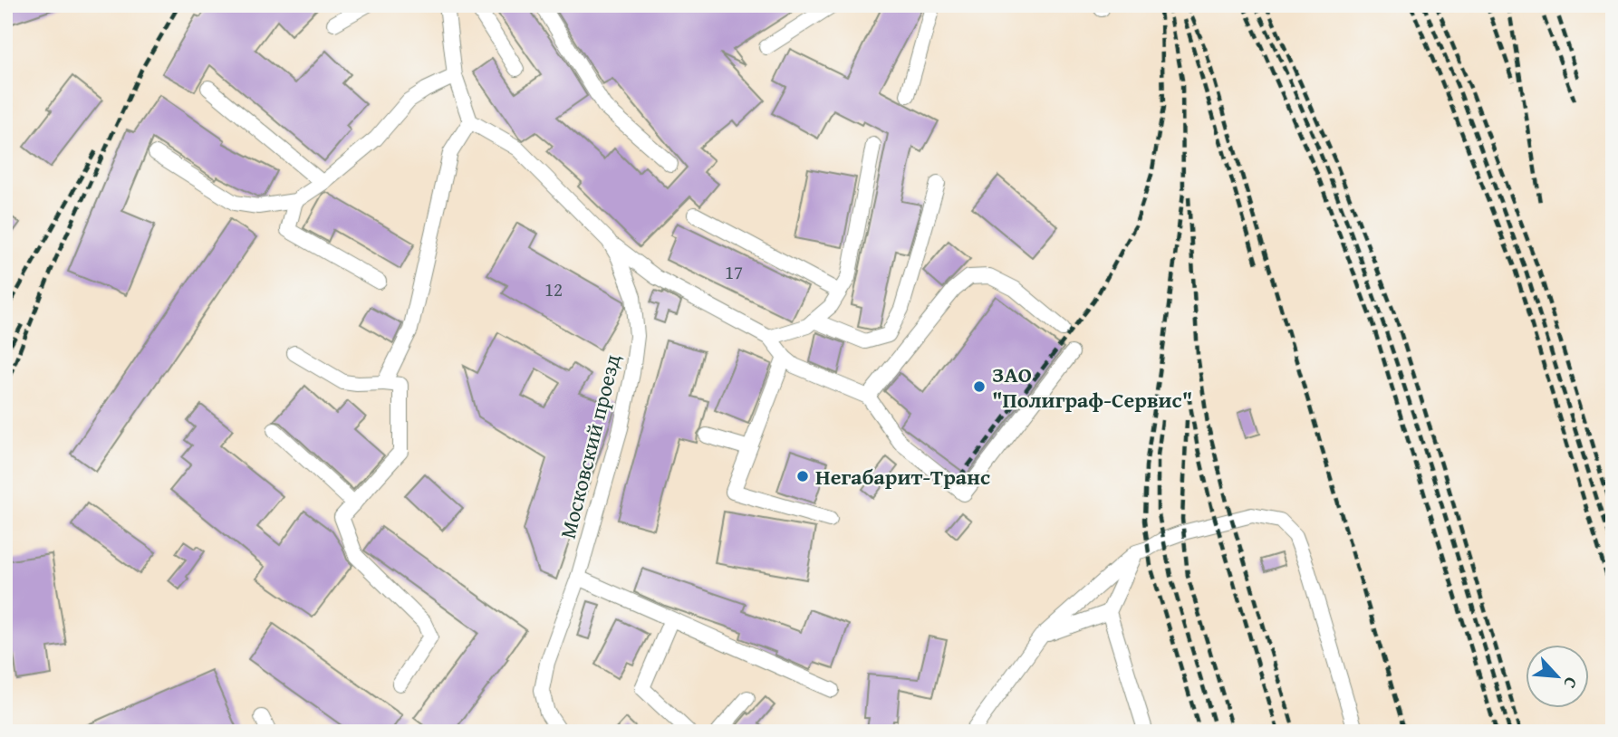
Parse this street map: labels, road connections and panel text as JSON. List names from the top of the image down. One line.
{"streets":{"street":["Московский проезд"]},"places":["ЗАО \"Полиграф-Сервис\"","Негабарит-Транс"],"house_numbers":["17","12"],"north":"bottom right"}
